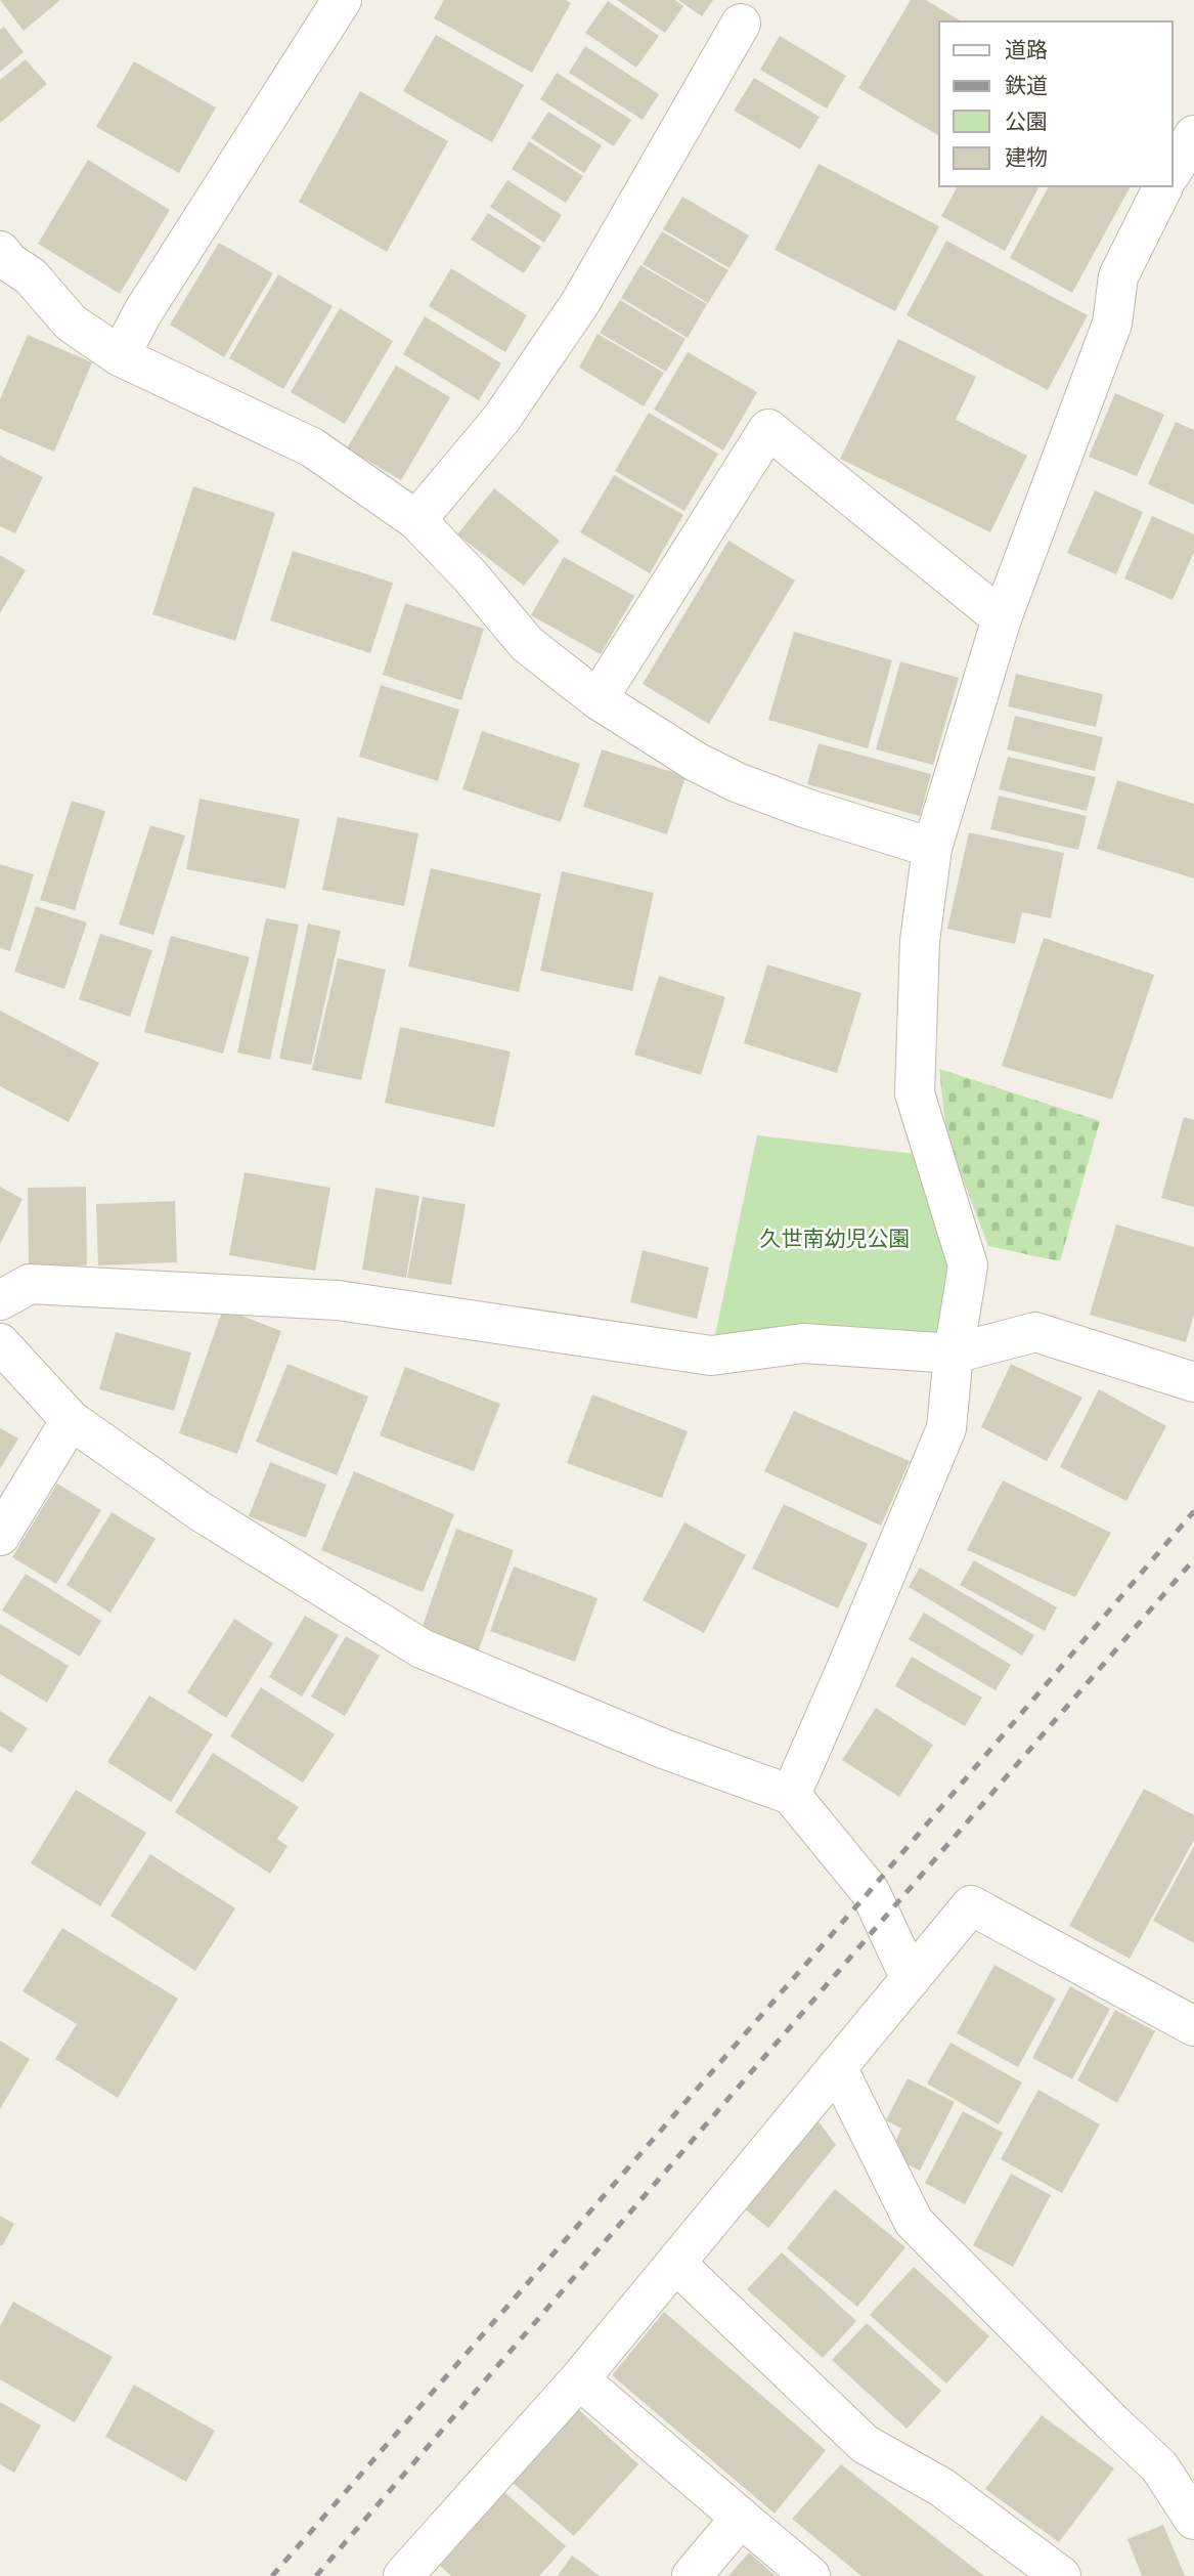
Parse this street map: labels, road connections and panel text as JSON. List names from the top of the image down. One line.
{"parks":["久世南幼児公園"],"legend":["道路","鉄道","公園","建物"]}
